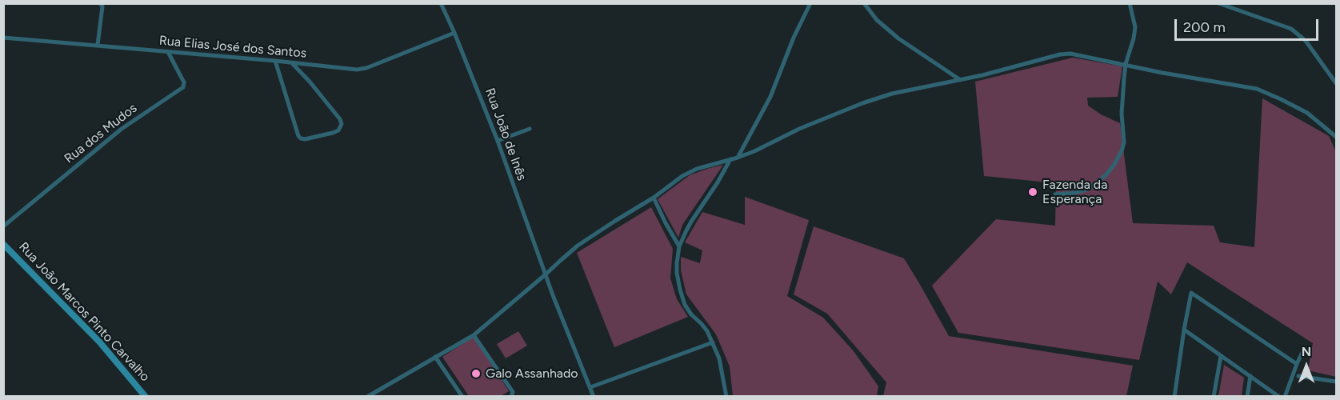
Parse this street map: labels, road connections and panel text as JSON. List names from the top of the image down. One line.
{"streets":{"main road":["Rua João Marcos Pinto Carvalho"],"street":["Rua Elias José dos Santos","Rua dos Mudos","Rua João de Inês"]},"crossings":[["Rua Elias José dos Santos","Rua dos Mudos"],["Rua Elias José dos Santos","Rua João de Inês"]],"places":["Fazenda da Esperança","Galo Assanhado"],"scale_bar":"200 m","north":"top"}
